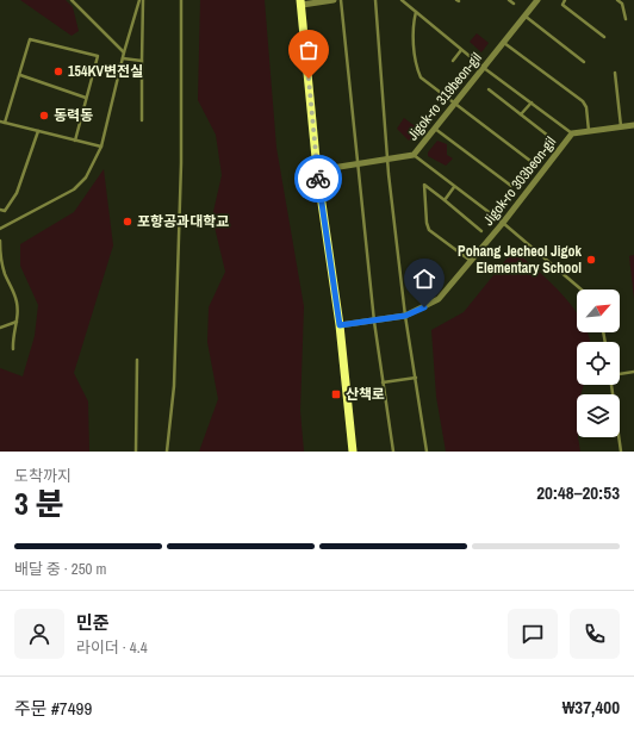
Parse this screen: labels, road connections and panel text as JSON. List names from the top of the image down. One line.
{"streets":{"street":["Jigok-ro 319beon-gil","Jigok-ro 303beon-gil"]},"places":{"other":["154KV변전실","동력동","포항공과대학교","Pohang Jecheol Jigok Elementary School"],"transit":["산책로"]},"north":"top right","page":{"heading":["3 분","도착까지","20:48–20:53"],"panel":["민준","라이더 · 4.4","주문 #7499","₩37,400"],"bar":"배달 중 · 250 m"}}
